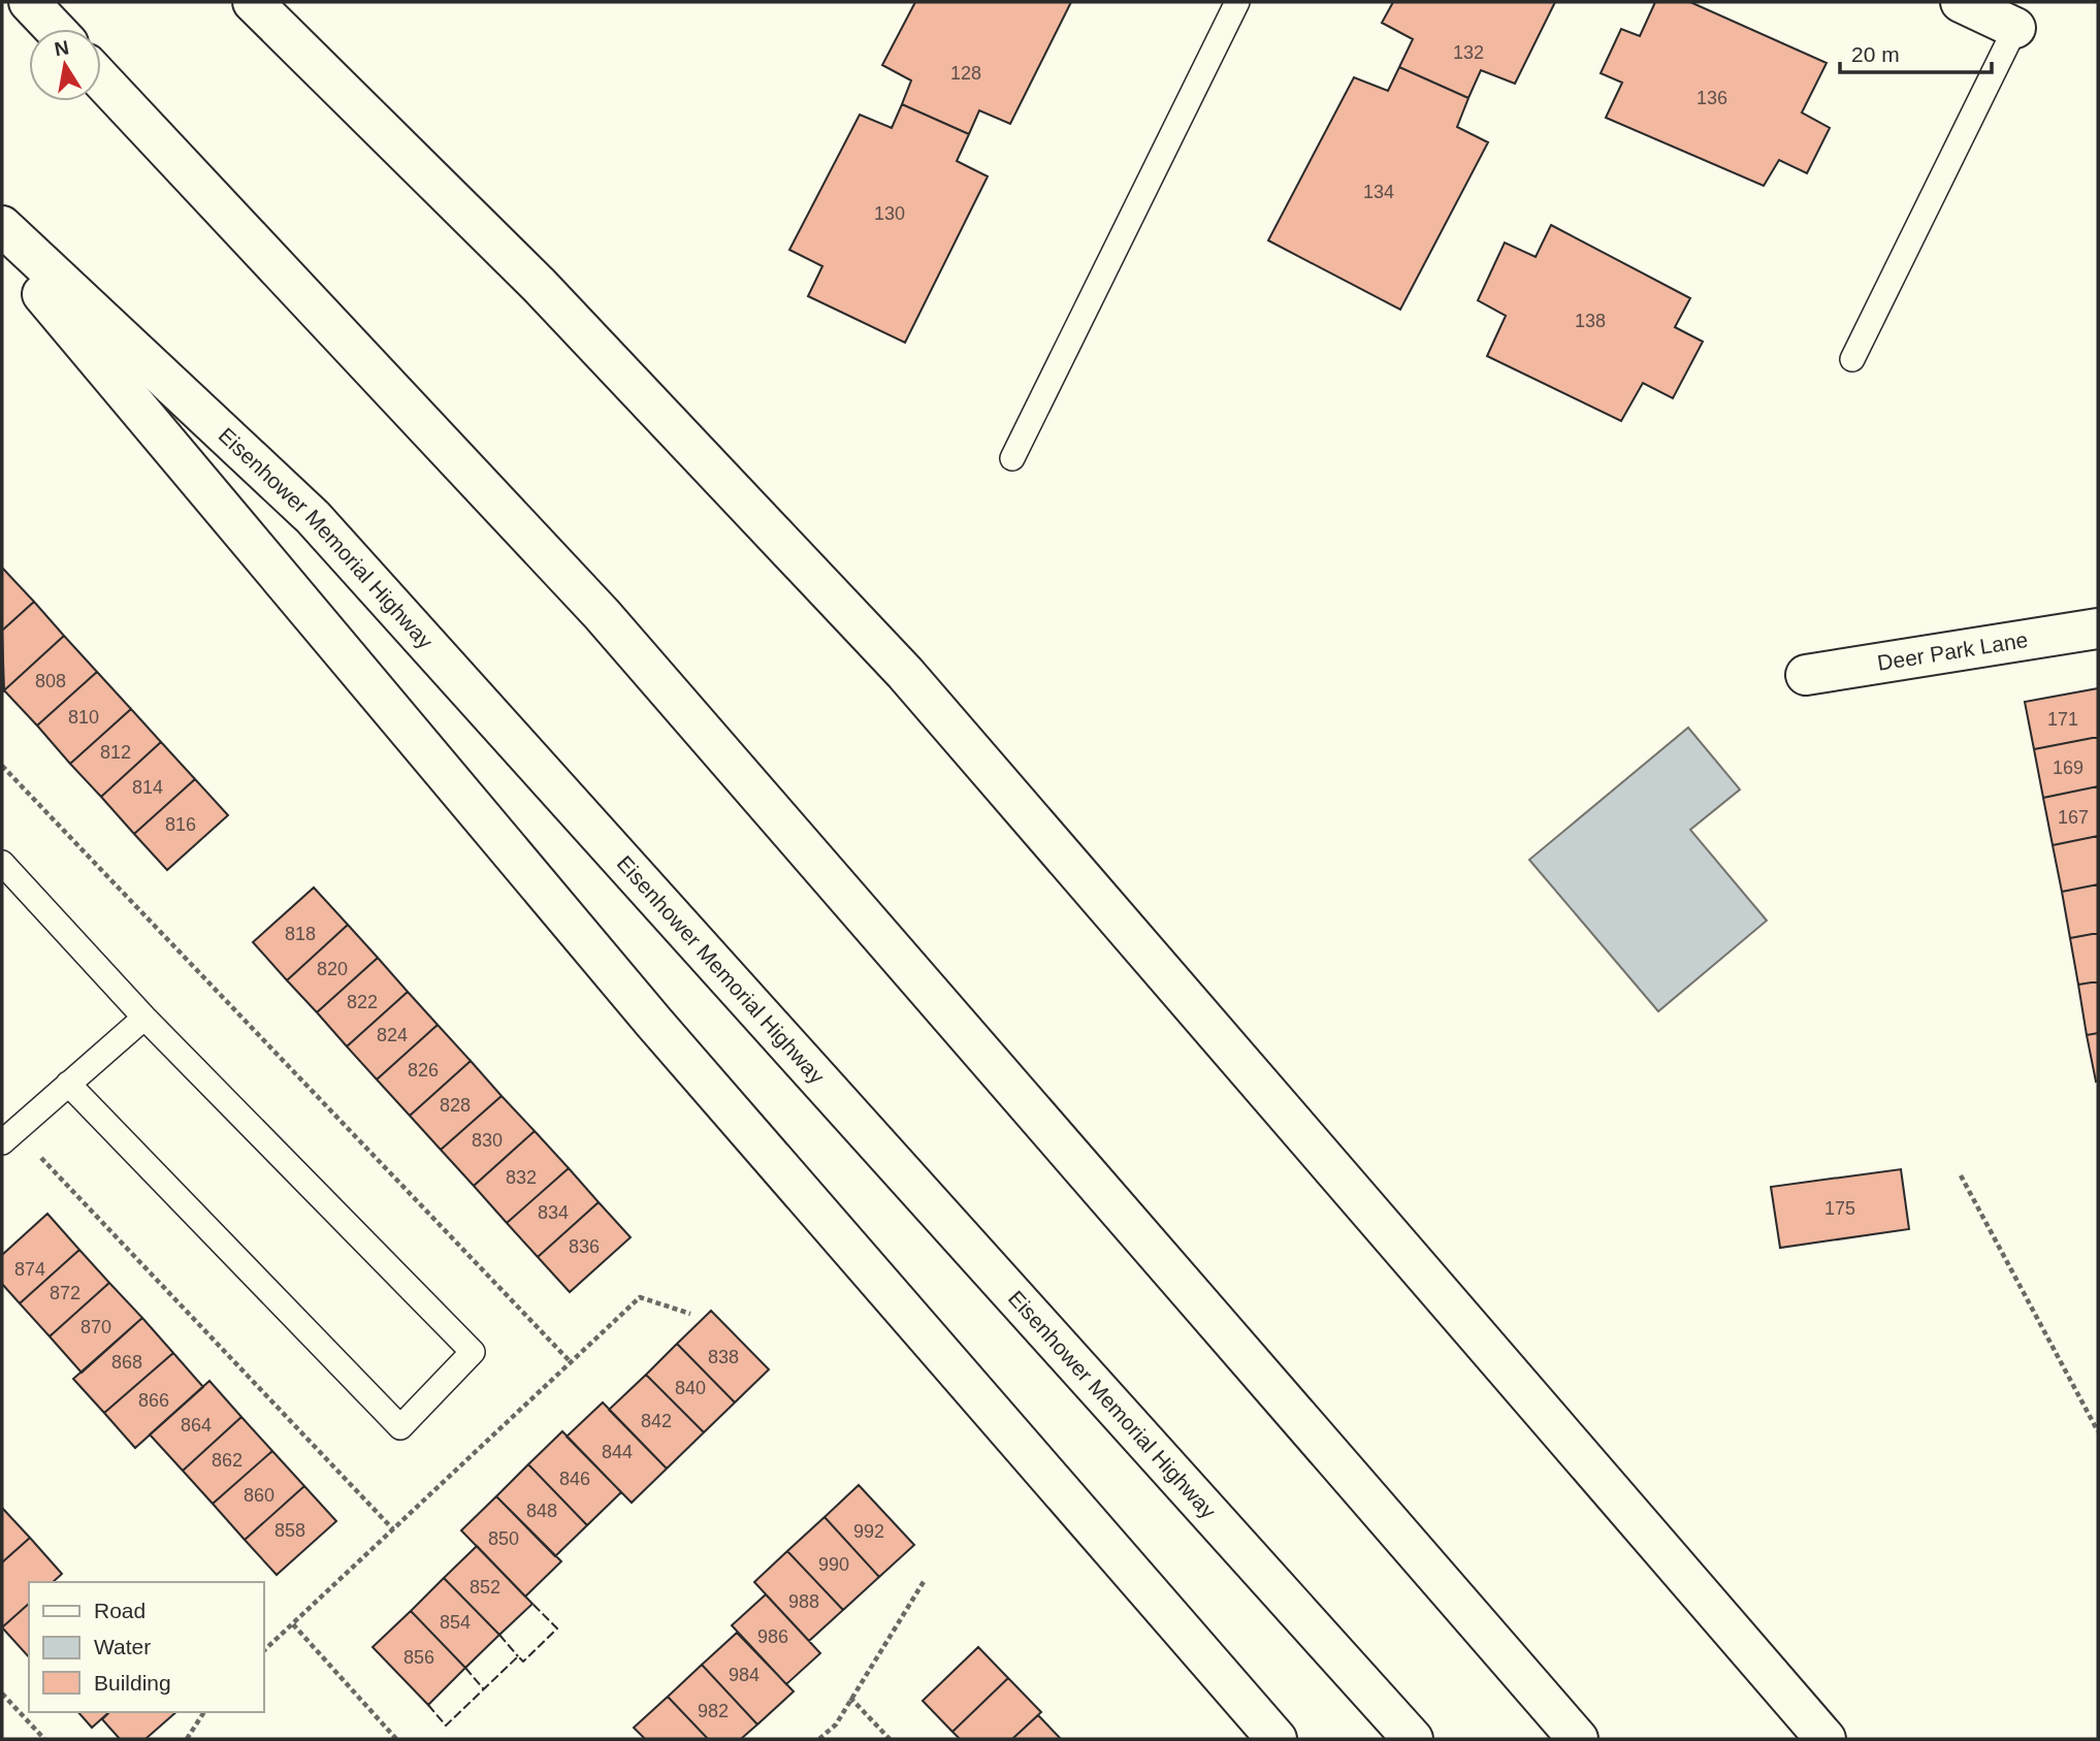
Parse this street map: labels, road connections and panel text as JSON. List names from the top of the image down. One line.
{"streets":{"main road":["Eisenhower Memorial Highway","Deer Park Lane"]},"house_numbers":["132","128","136","134","130","138","808","810","171","812","169","814","167","816","818","820","822","824","826","828","830","832","175","834","836","874","872","870","838","868","840","866","842","864","844","862","846","860","848","858","992","850","990","852","988","854","986","856","984","982"],"legend":["Road","Water","Building"],"scale_bar":"20 m","north":"top"}
